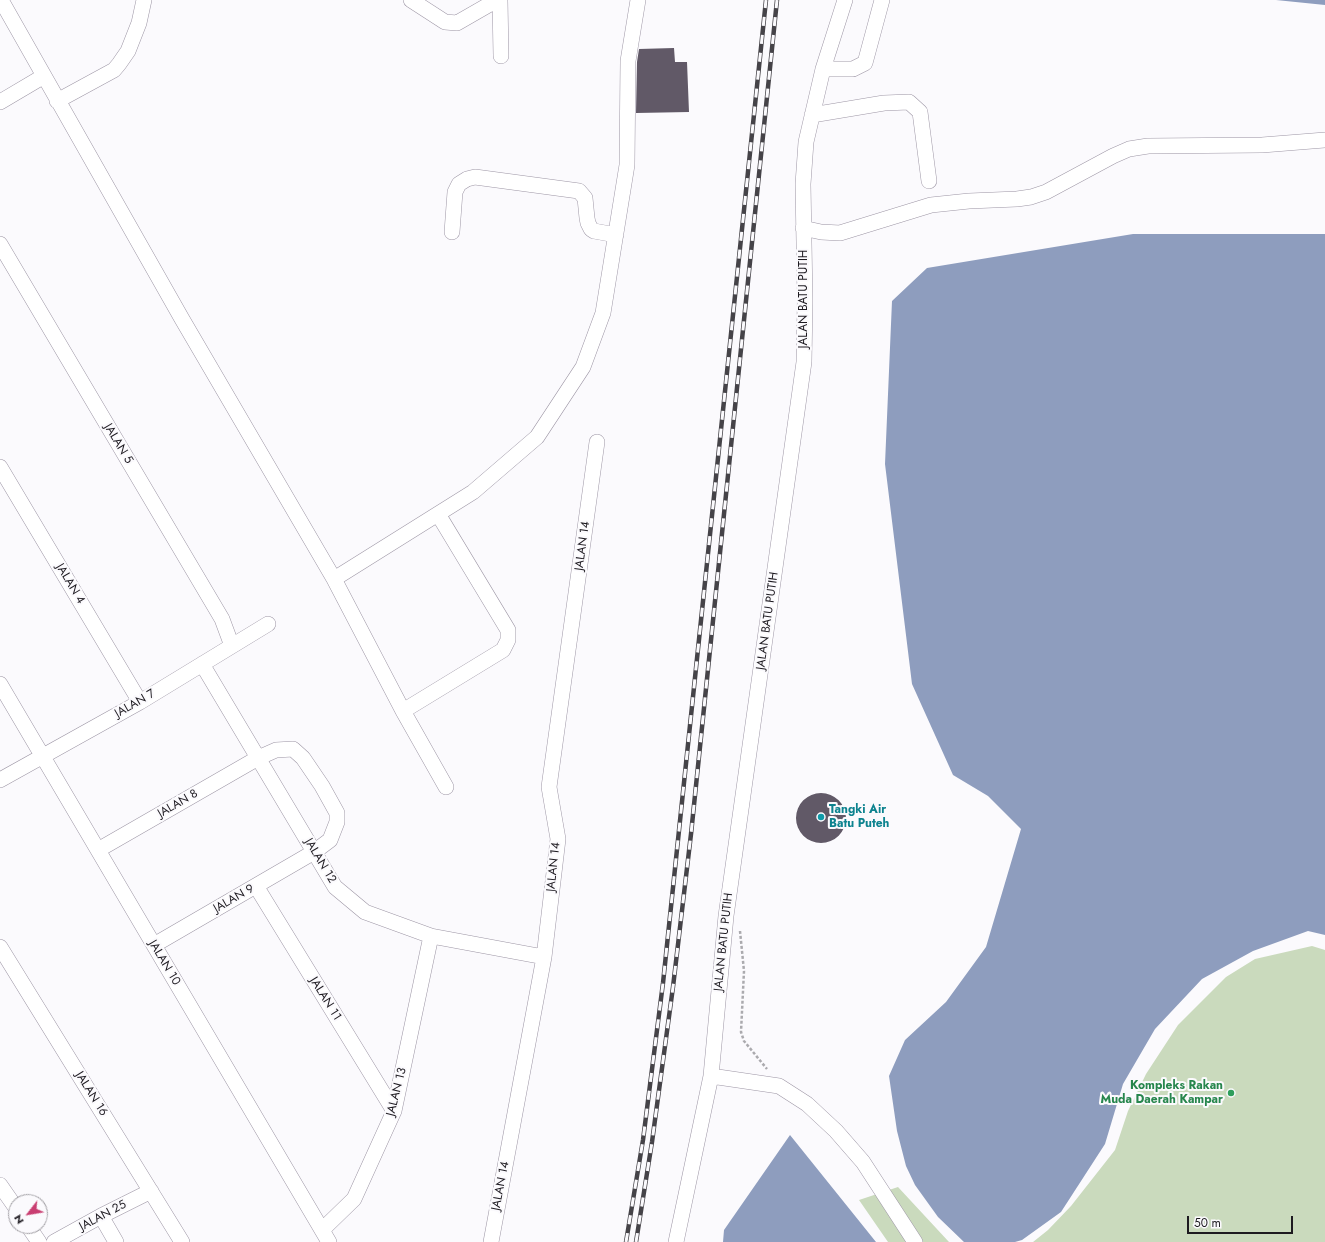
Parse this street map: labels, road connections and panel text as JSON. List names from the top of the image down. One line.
{"streets":{"street":["JALAN BATU PUTIH","JALAN 5","JALAN 14","JALAN 4","JALAN 7","JALAN 8","JALAN 12","JALAN 9","JALAN 10","JALAN 11","JALAN 13","JALAN 16","JALAN 25"]},"crossings":[["JALAN 5","JALAN 7"],["JALAN 14","JALAN 12"],["JALAN 4","JALAN 7"],["JALAN 7","JALAN 12"],["JALAN 7","JALAN 10"],["JALAN 8","JALAN 12"],["JALAN 8","JALAN 9"],["JALAN 8","JALAN 10"],["JALAN 12","JALAN 9"],["JALAN 12","JALAN 13"],["JALAN 9","JALAN 10"],["JALAN 9","JALAN 11"],["JALAN 10","JALAN 13"],["JALAN 11","JALAN 13"],["JALAN 16","JALAN 25"]],"places":["Tangki Air Batu Puteh","Kompleks Rakan Muda Daerah Kampar"],"scale_bar":"50 m","north":"bottom left"}
